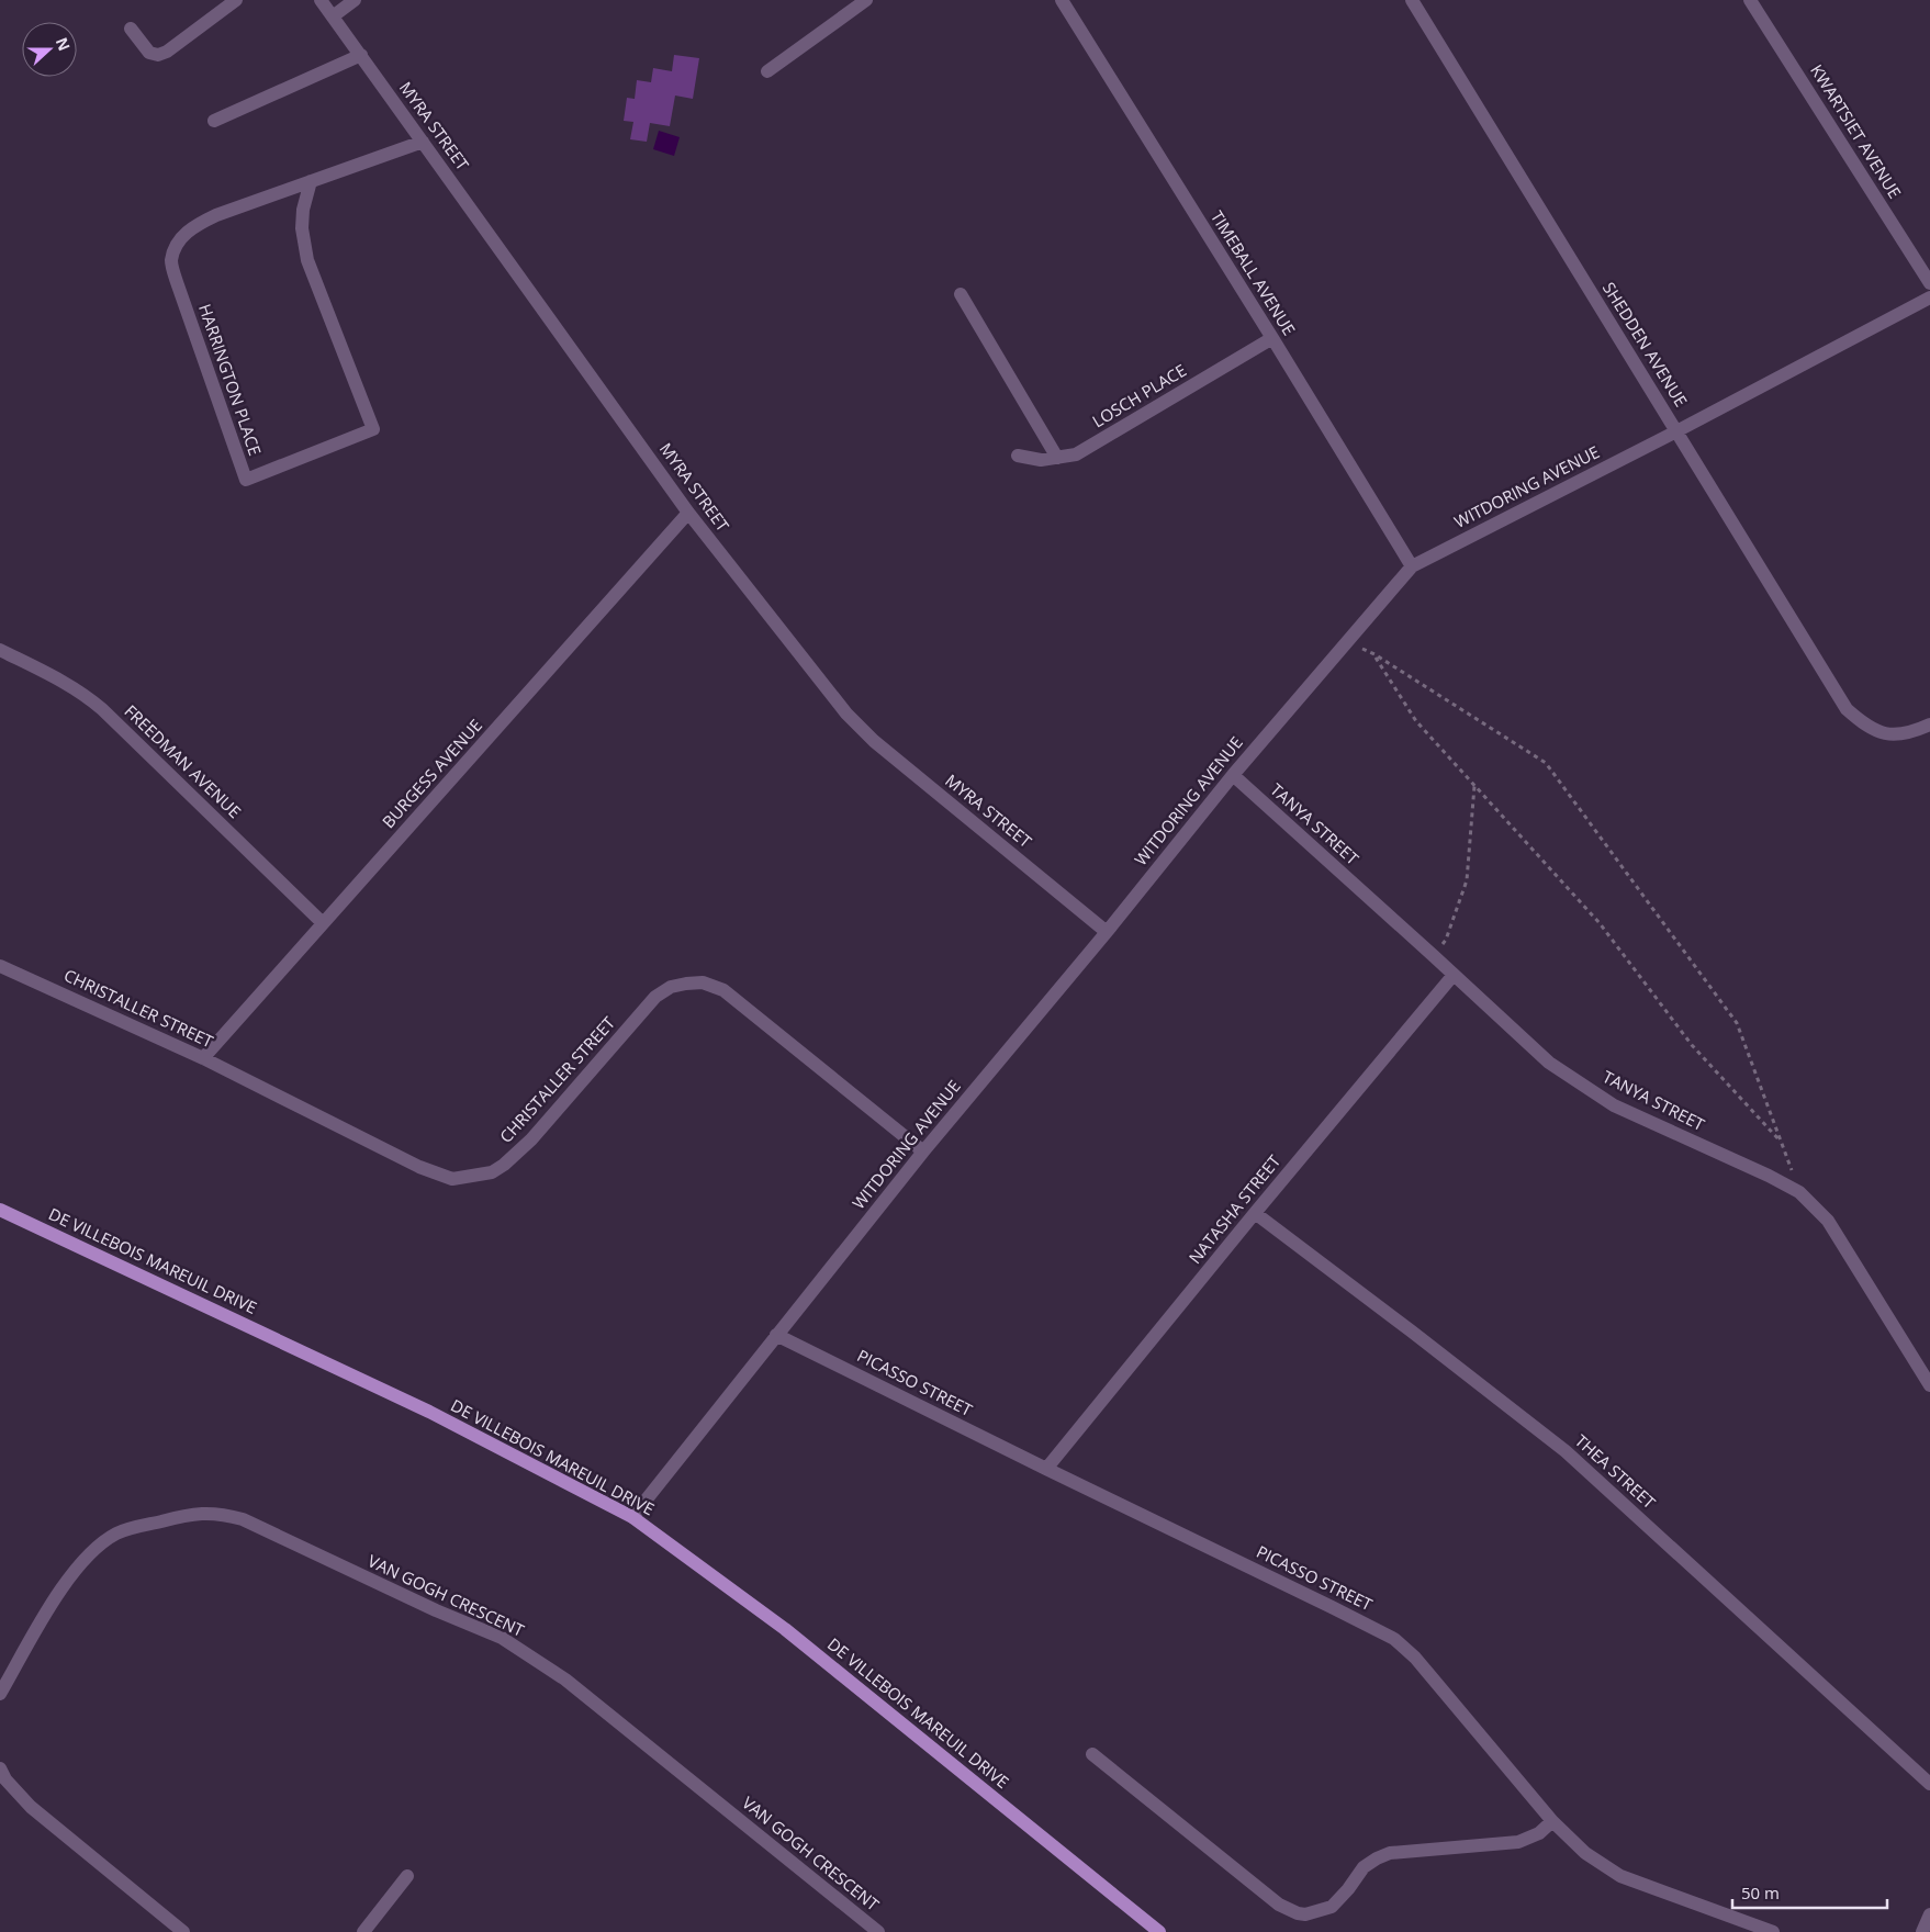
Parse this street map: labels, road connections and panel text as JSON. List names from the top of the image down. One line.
{"streets":{"main road":["DE VILLEBOIS MAREUIL DRIVE"],"street":["MYRA STREET","KWARTSIET AVENUE","TIMEBALL AVENUE","SHEDDEN AVENUE","HARRINGTON PLACE","LOSCH PLACE","WITDORING AVENUE","FREEDMAN AVENUE","BURGESS AVENUE","TANYA STREET","CHRISTALLER STREET","NATASHA STREET","PICASSO STREET","THEA STREET","VAN GOGH CRESCENT"]},"crossings":[["MYRA STREET","HARRINGTON PLACE"],["MYRA STREET","WITDORING AVENUE"],["MYRA STREET","BURGESS AVENUE"],["TIMEBALL AVENUE","LOSCH PLACE"],["TIMEBALL AVENUE","WITDORING AVENUE"],["SHEDDEN AVENUE","WITDORING AVENUE"],["WITDORING AVENUE","TANYA STREET"],["WITDORING AVENUE","CHRISTALLER STREET"],["WITDORING AVENUE","DE VILLEBOIS MAREUIL DRIVE"],["WITDORING AVENUE","PICASSO STREET"],["FREEDMAN AVENUE","BURGESS AVENUE"],["BURGESS AVENUE","CHRISTALLER STREET"],["TANYA STREET","NATASHA STREET"],["NATASHA STREET","PICASSO STREET"],["NATASHA STREET","THEA STREET"]],"scale_bar":"50 m","north":"right"}
